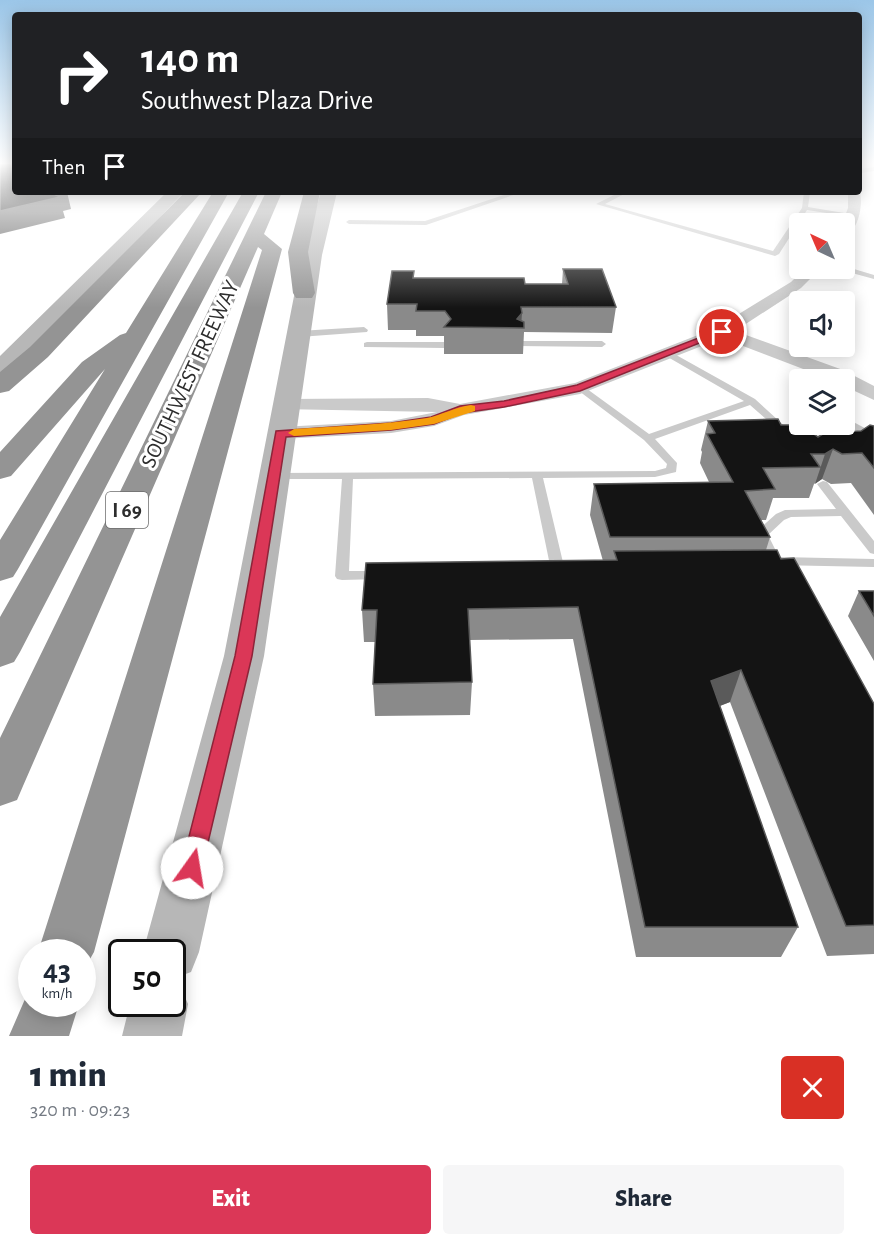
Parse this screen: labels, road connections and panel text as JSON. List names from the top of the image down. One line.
{"streets":{"highway":["SOUTHWEST FREEWAY","I 69"]},"north":"top left","page":{"turn":["140 m","Southwest Plaza Drive"],"then":"Then","speed":"43 km/h","limit":"50","heading":["1 min","320 m · 09:23"],"buttons":["Exit","Share"]}}
